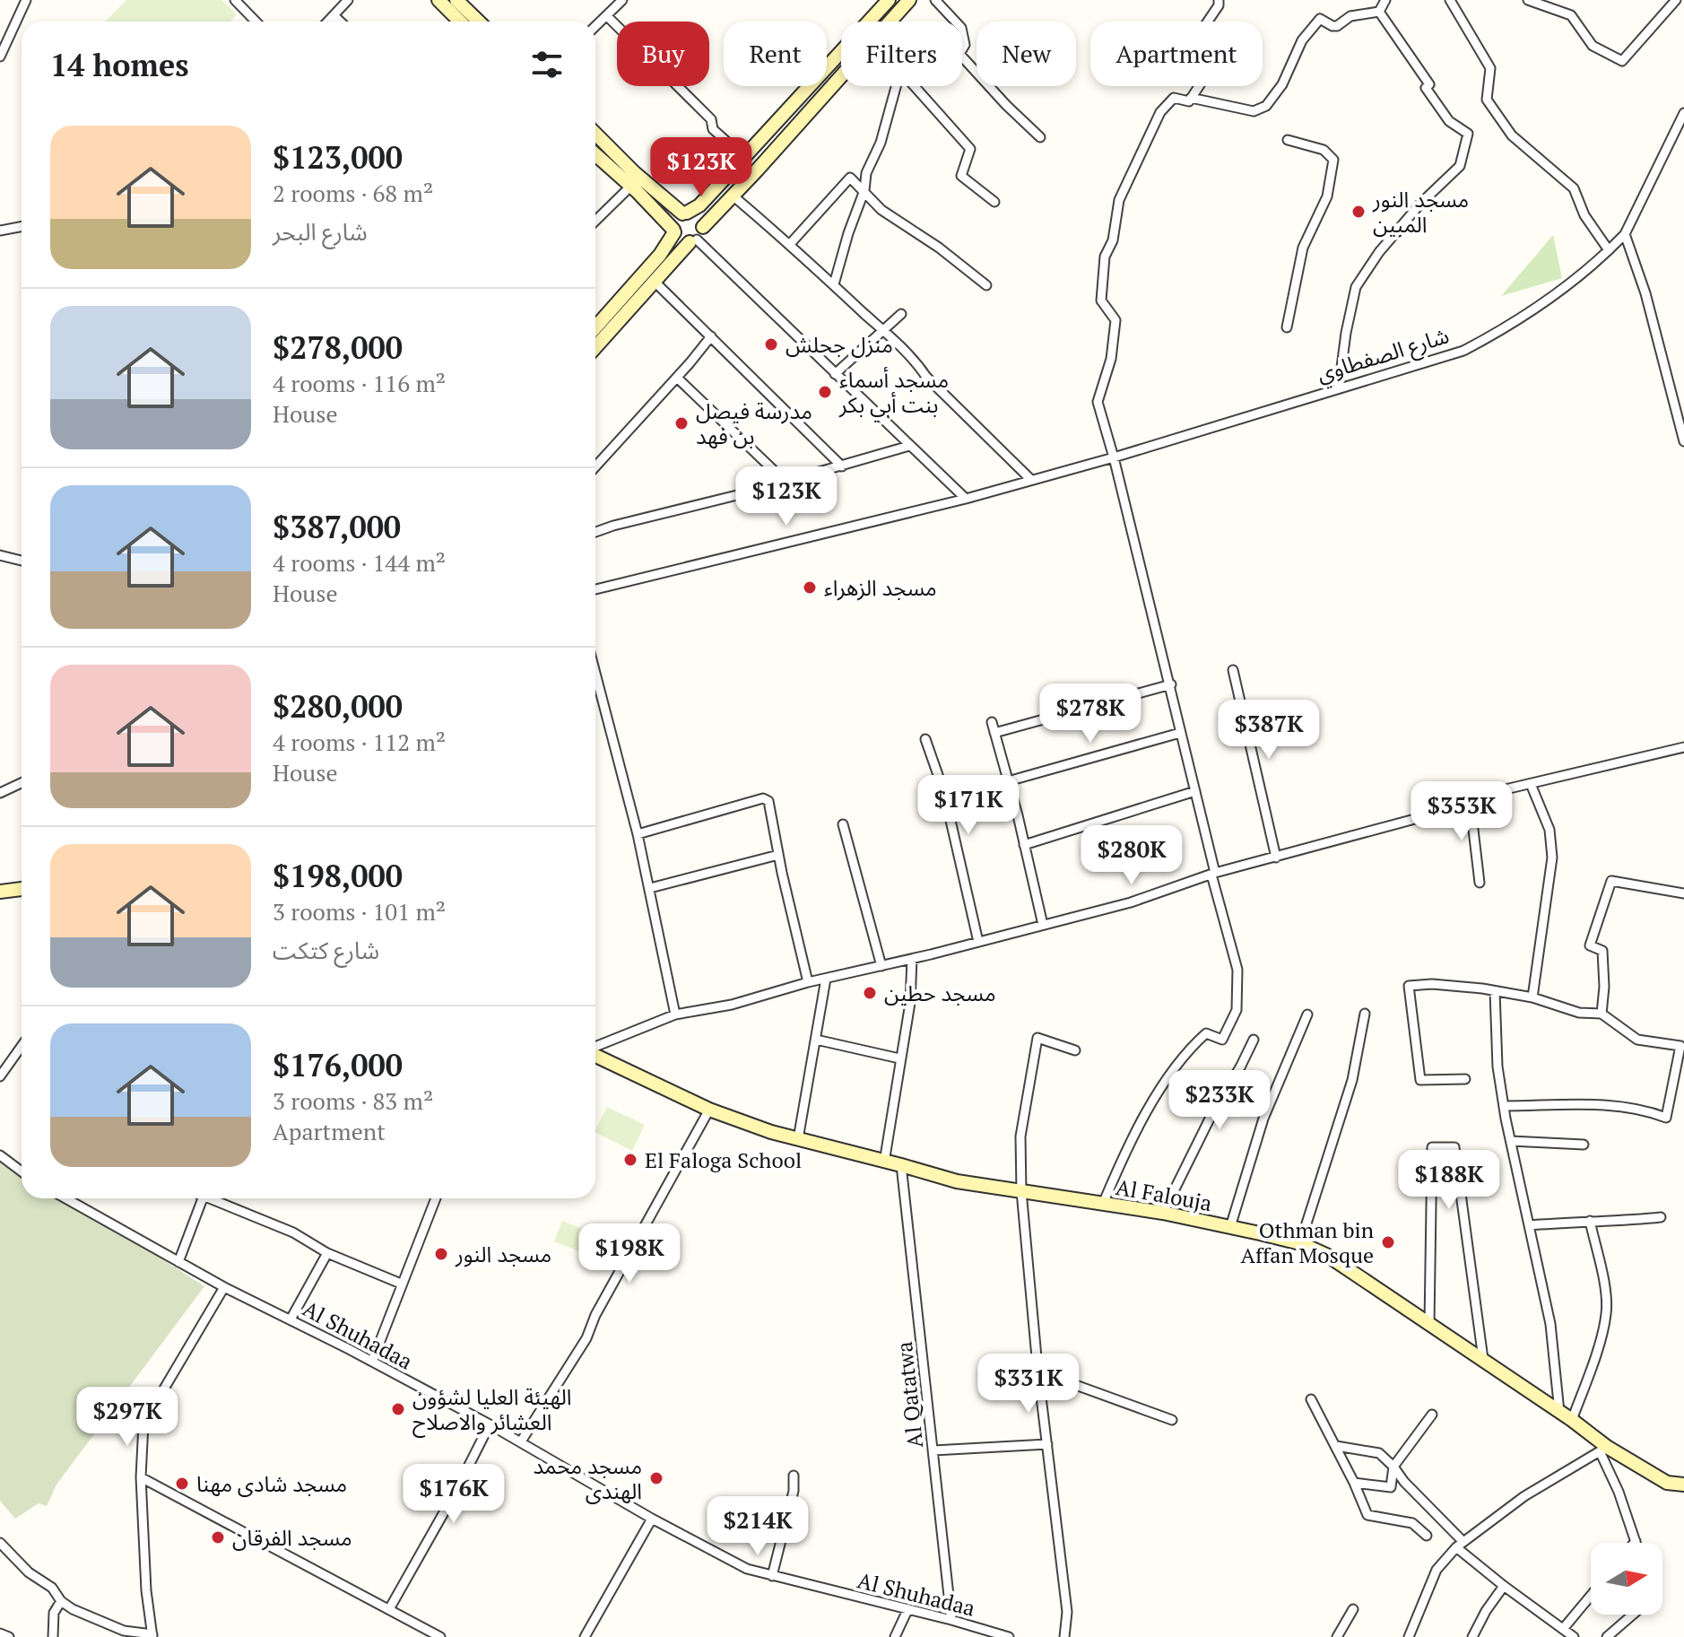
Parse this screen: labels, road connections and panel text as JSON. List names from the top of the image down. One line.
{"streets":{"main road":["Al Falouja"],"street":["شارع الصفطاوي","Al Shuhadaa","Al Qatatwa"]},"crossings":[["Al Falouja","Al Qatatwa"],["Al Shuhadaa","Al Qatatwa"]],"places":["مسجد النور المبين","منزل جحلش","مسجد أسماء بنت أبي بكر","مدرسة فيصل بن فهد","مسجد الزهراء","مسجد حطين","El Faloga School","Othman bin Affan Mosque","مسجد النور","الهيئة العليا لشؤون العشائر والاصلاح","مسجد محمد الهندى","مسجد شادى مهنا","مسجد الفرقان"],"north":"right","page":{"chip":["Buy","Rent","Filters","New","Apartment"],"heading":"14 homes","list":[{"name":"$123,000","note":"2 rooms · 68 m² · شارع البحر"},{"name":"$278,000","note":"4 rooms · 116 m² · House"},{"name":"$387,000","note":"4 rooms · 144 m² · House"},{"name":"$280,000","note":"4 rooms · 112 m² · House"},{"name":"$198,000","note":"3 rooms · 101 m² · شارع كتكت"},{"name":"$176,000","note":"3 rooms · 83 m² · Apartment"}],"price":["$123K","$123K","$278K","$387K","$171K","$353K","$280K","$233K","$188K","$198K","$331K","$297K","$176K","$214K"]}}
